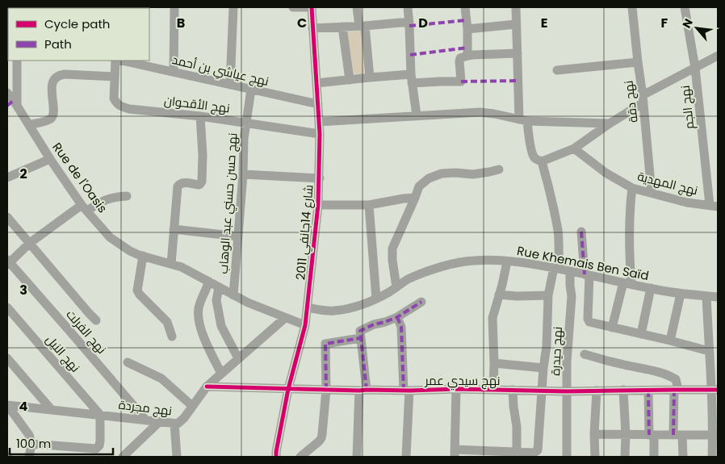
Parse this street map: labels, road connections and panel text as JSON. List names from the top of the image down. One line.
{"streets":{"street":["نهج عياشي بن أحمد","نهج دقة","نهج الأقحوان","نهج الجم","Rue de l'Oasis","نهج المهدية","نهج حسن حسني عبد الوهاب","شارع 14جانفي 2011","Rue Khemais Ben Saïd","نهج الفرلت","نهج حيدرة","نهج النيل","نهج سيدي عمر","نهج مجردة"]},"crossings":[["نهج عياشي بن أحمد","نهج حسن حسني عبد الوهاب"],["نهج عياشي بن أحمد","شارع 14جانفي 2011"],["نهج دقة","نهج المهدية"],["نهج الأقحوان","نهج حسن حسني عبد الوهاب"],["نهج الأقحوان","شارع 14جانفي 2011"],["نهج الجم","نهج المهدية"],["Rue de l'Oasis","نهج حسن حسني عبد الوهاب"],["Rue de l'Oasis","شارع 14جانفي 2011"],["Rue de l'Oasis","نهج مجردة"],["شارع 14جانفي 2011","Rue Khemais Ben Saïd"],["شارع 14جانفي 2011","نهج سيدي عمر"],["Rue Khemais Ben Saïd","نهج حيدرة"],["نهج الفرلت","نهج مجردة"],["نهج حيدرة","نهج سيدي عمر"],["نهج النيل","نهج مجردة"],["نهج سيدي عمر","نهج مجردة"]],"legend":["Cycle path","Path"],"scale_bar":"100 m","north":"top left","grid":{"columns":["B","C","D","E","F"],"rows":["2","3","4"]}}
